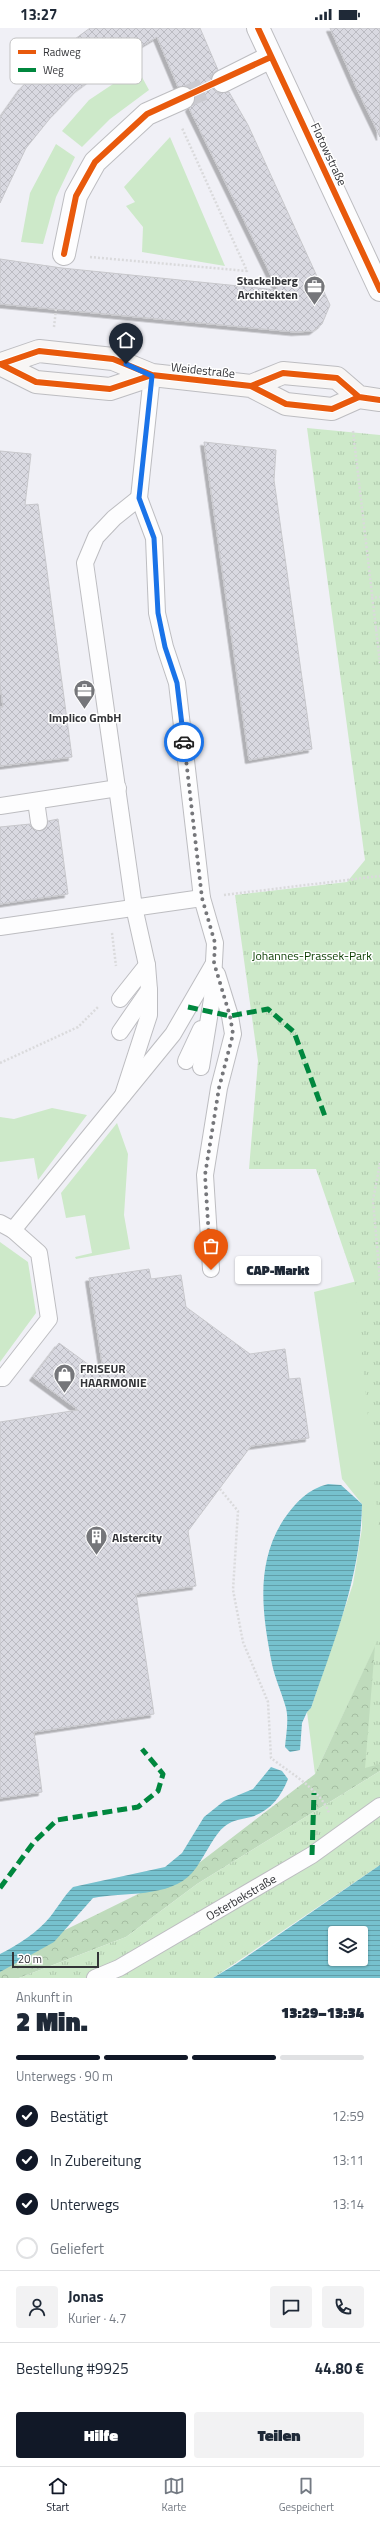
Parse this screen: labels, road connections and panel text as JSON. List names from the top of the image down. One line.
{"streets":{"street":["Flotowstraße","Weidestraße"],"lane":["Osterbekstraße"]},"parks":["Johannes-Prassek-Park"],"places":{"office":["Stackelberg Architekten","Implico GmbH"],"other":["CAP-Markt"],"shop":["FRISEUR HAARMONIE"],"building":["Alstercity"]},"legend":["Radweg","Weg"],"scale_bar":"20 m","page":{"status":"13:27","bubble":"CAP-Markt","scale":"20 m","heading":["2 Min.","Ankunft in","13:29–13:34"],"panel":["Jonas","Kurier · 4.7","Bestellung #9925","44.80 €"],"bar":"Unterwegs · 90 m","list":[["Bestätigt","12:59"],["In Zubereitung","13:11"],["Unterwegs","13:14"],"Geliefert"],"buttons":["Hilfe","Teilen"],"tabs":["Start","Karte","Gespeichert"]}}
